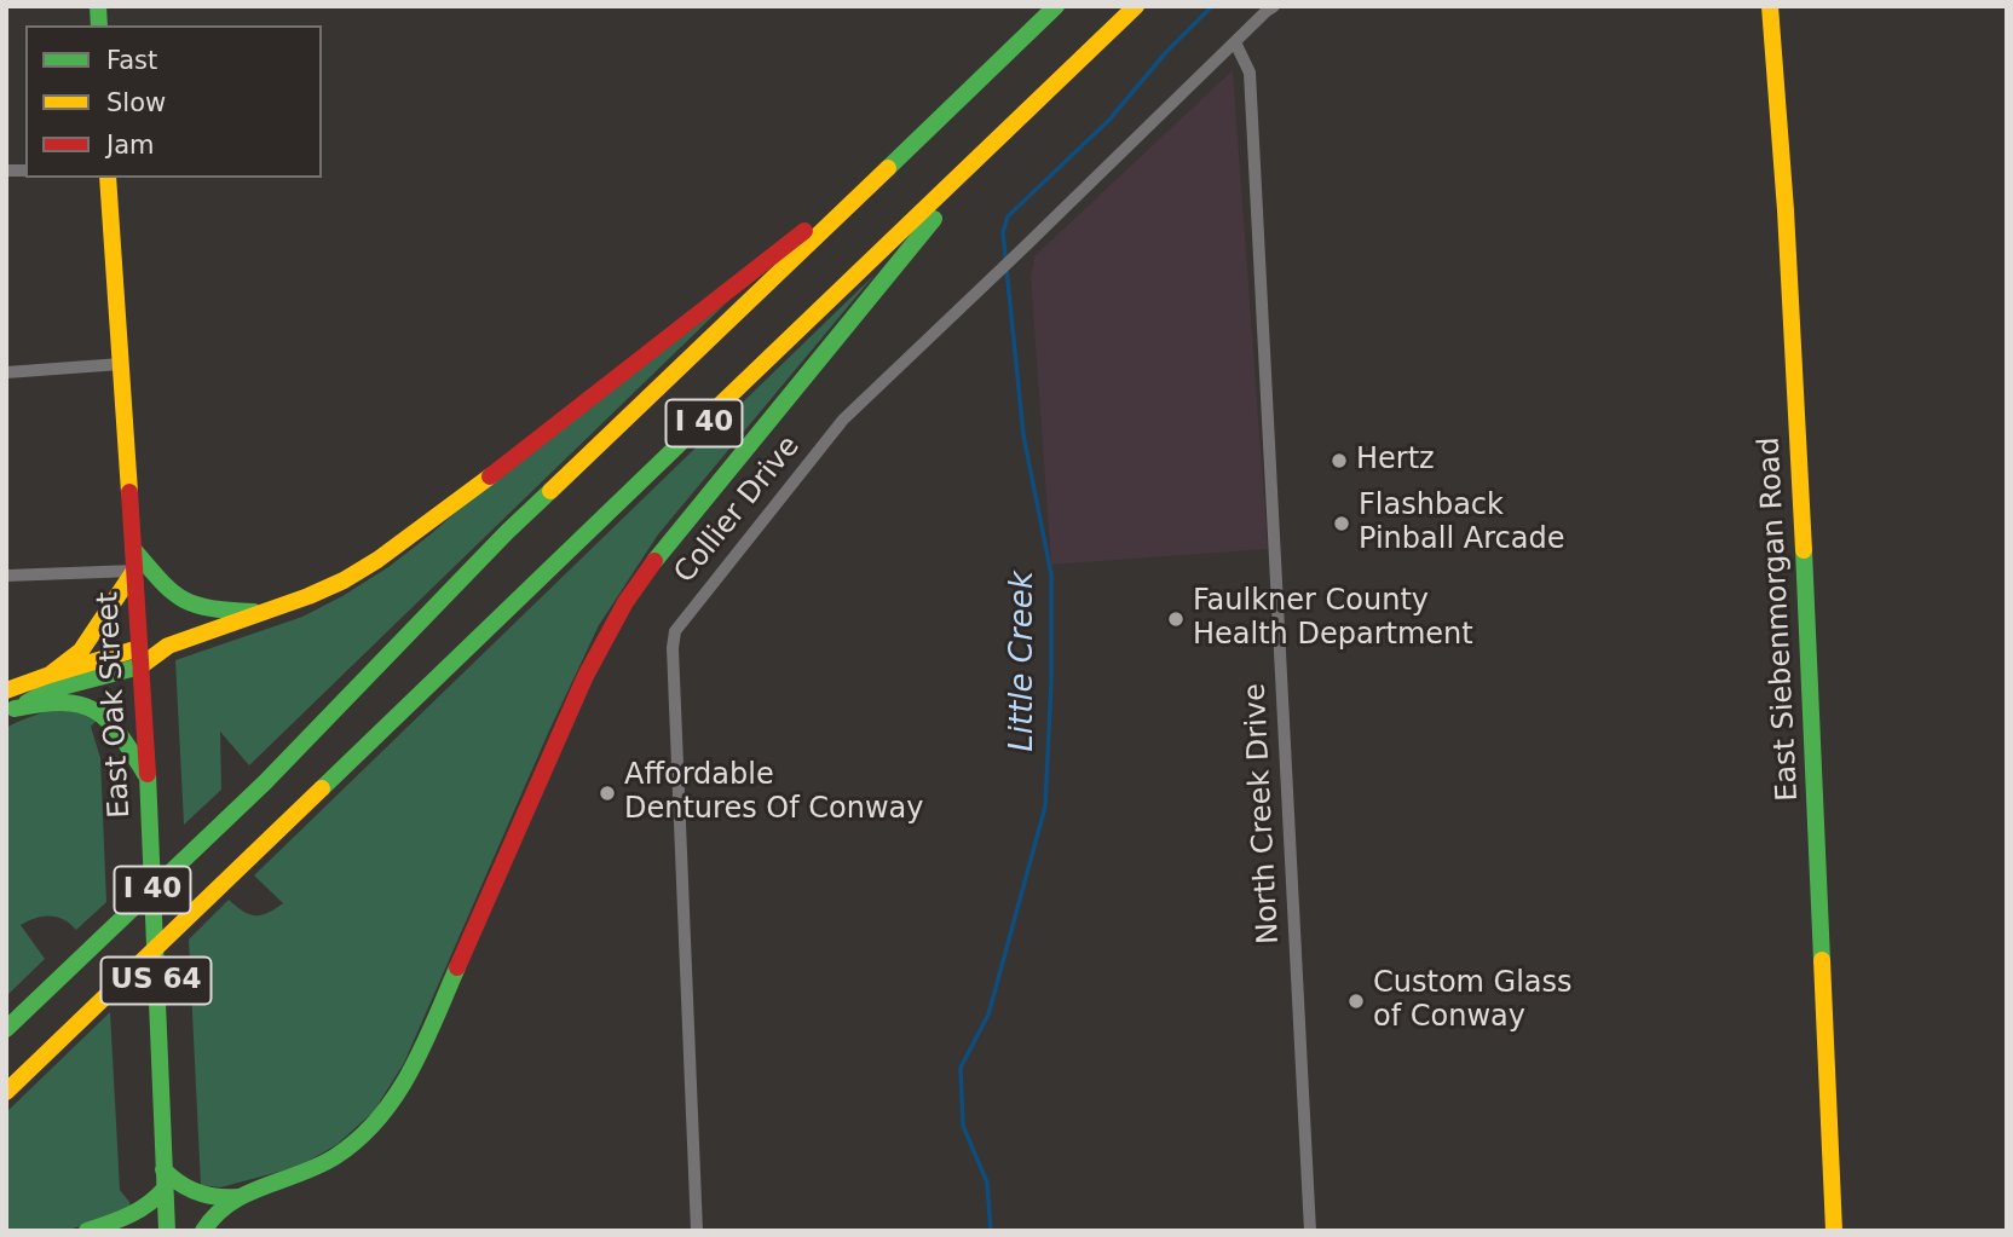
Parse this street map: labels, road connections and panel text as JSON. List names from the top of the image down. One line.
{"streets":{"main road":["I 40","East Siebenmorgan Road","East Oak Street","US 64"],"street":["Collier Drive","North Creek Drive"]},"crossings":[["Collier Drive","North Creek Drive"]],"water":["Little Creek"],"places":["Hertz","Flashback Pinball Arcade","Faulkner County Health Department","Affordable Dentures Of Conway","Custom Glass of Conway"],"legend":["Fast","Slow","Jam"]}
